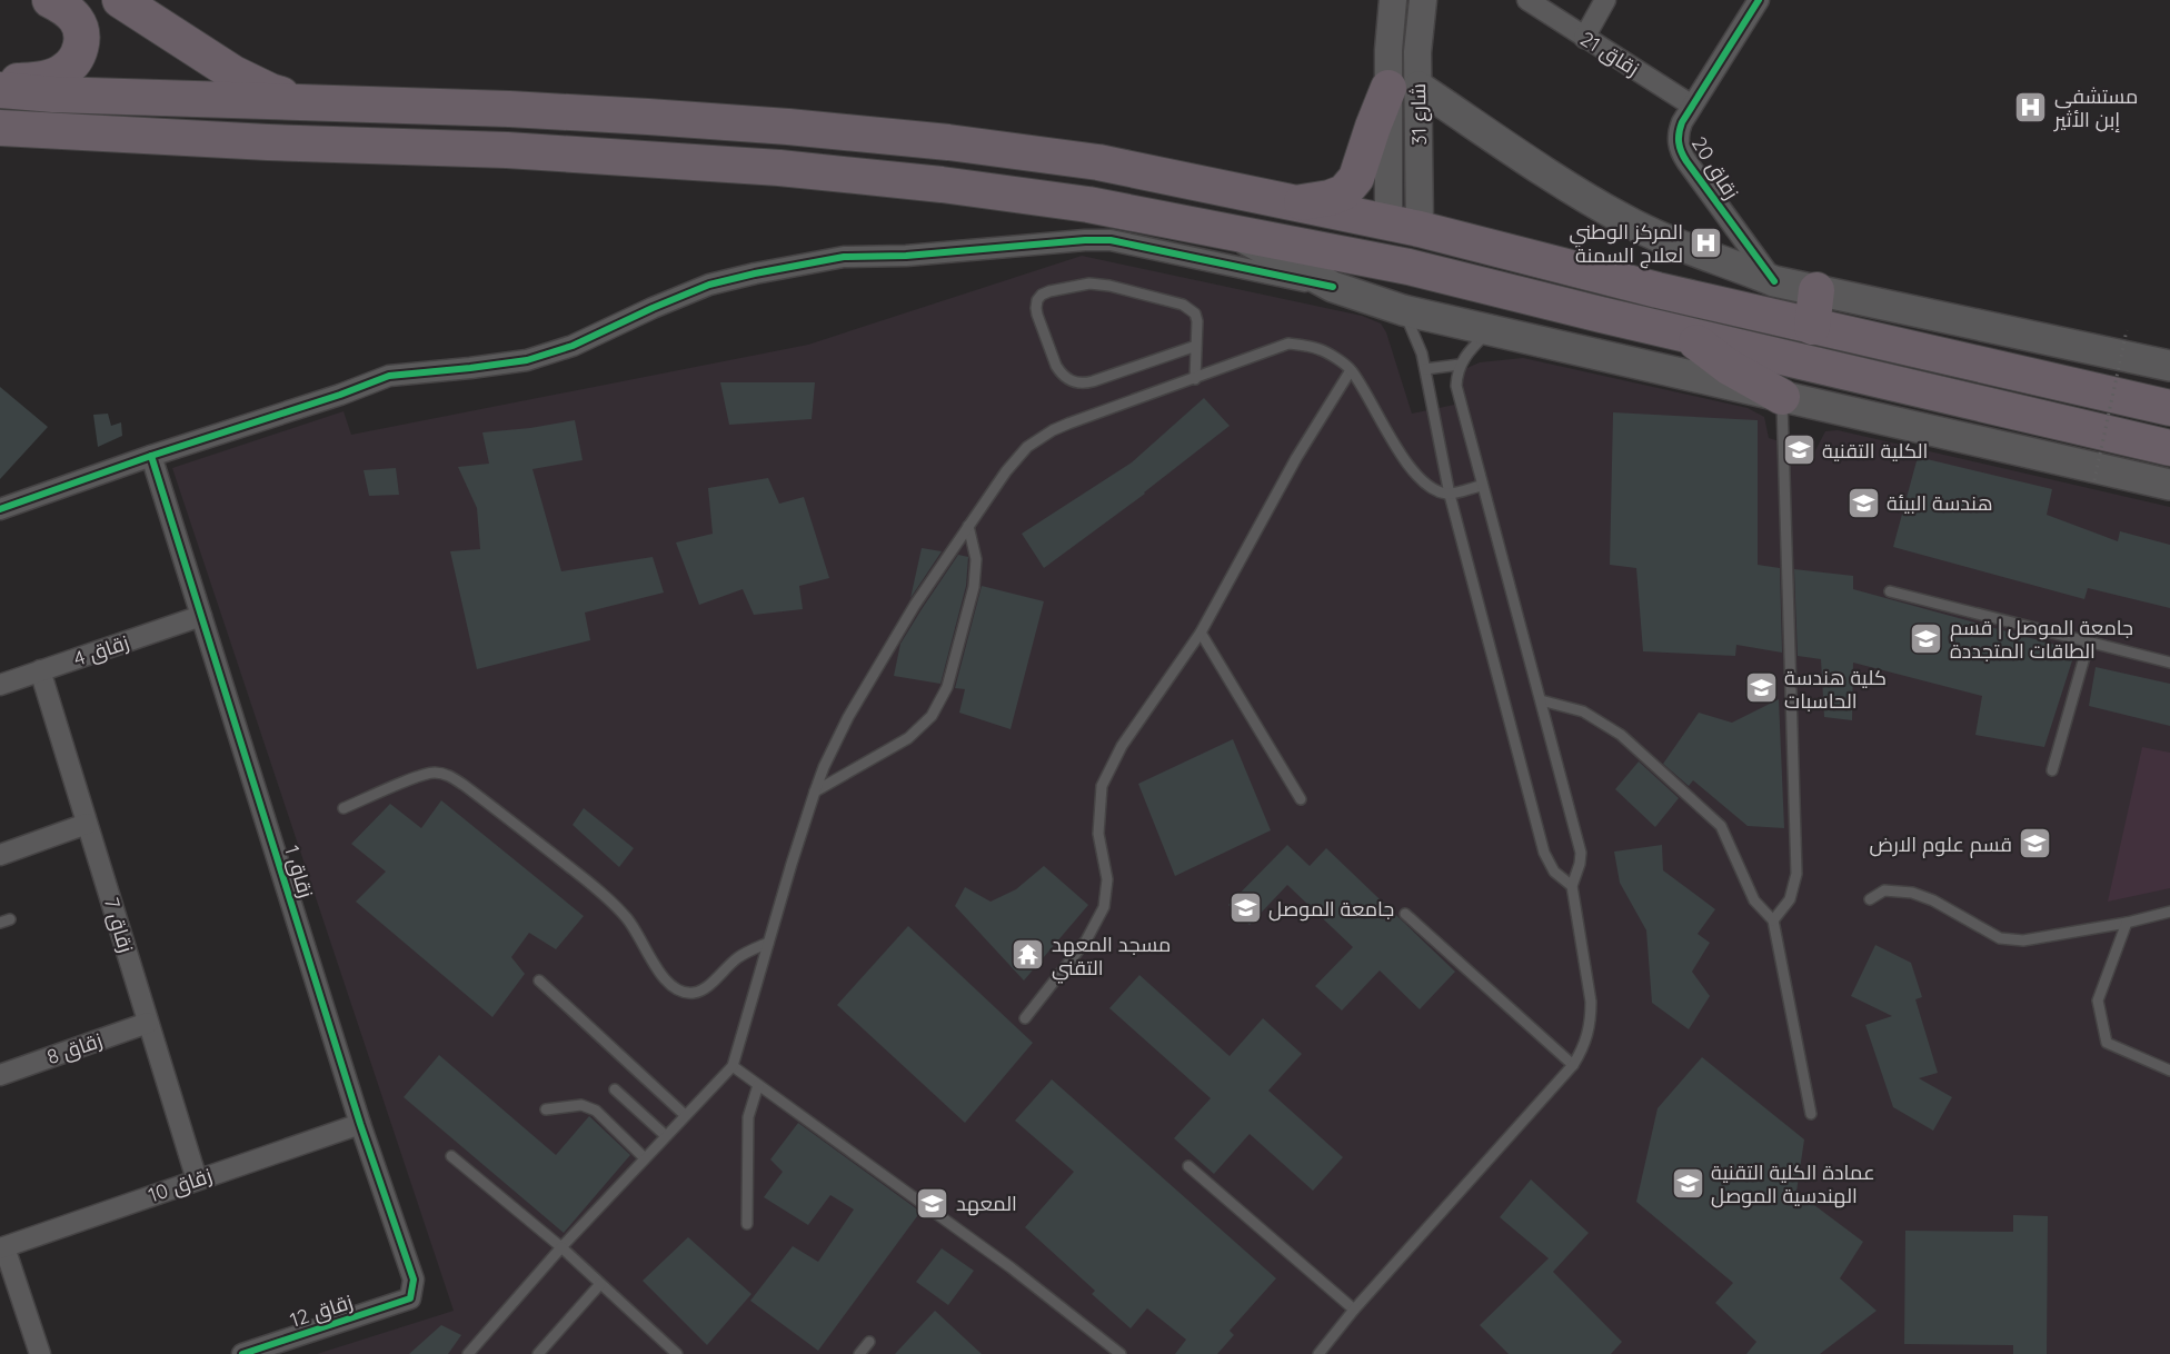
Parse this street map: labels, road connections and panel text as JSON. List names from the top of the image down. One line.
{"streets":{"street":["زقاق 21","شارع 31","زقاق 20","زقاق 4","زقاق 1","زقاق 7","زقاق 8","زقاق 10","زقاق 12"]},"crossings":[["زقاق 21","زقاق 20"],["زقاق 4","زقاق 1"],["زقاق 4","زقاق 7"],["زقاق 1","زقاق 10"],["زقاق 1","زقاق 12"],["زقاق 7","زقاق 8"],["زقاق 7","زقاق 10"]],"places":{"hospital":["مستشفى إبن الأثير","المركز الوطني لعلاج السمنة"],"school or university":["الكلية التقنية","هندسة البيئة","جامعة الموصل | قسم الطاقات المتجددة","كلية هندسة الحاسبات","قسم علوم الارض","جامعة الموصل","عمادة الكلية التقنية الهندسية الموصل","المعهد"],"temple":["مسجد المعهد التقني"]}}
